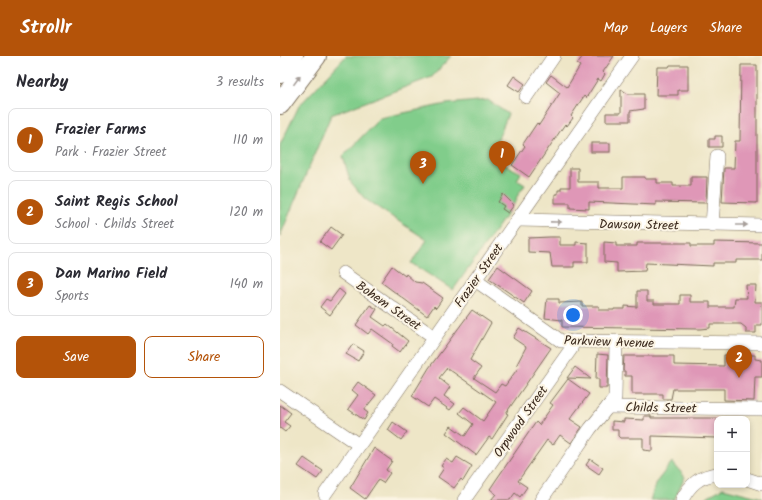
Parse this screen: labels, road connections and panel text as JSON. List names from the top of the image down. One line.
{"streets":{"street":["Dawson Street","Frazier Street","Bohem Street","Parkview Avenue","Childs Street","Orpwood Street"]},"crossings":[["Dawson Street","Frazier Street"],["Frazier Street","Bohem Street"],["Frazier Street","Parkview Avenue"],["Parkview Avenue","Childs Street"],["Parkview Avenue","Orpwood Street"]],"one_way":["Dawson Street"],"page":{"header":"Strollr","nav":["Map","Layers","Share"],"heading":["Nearby","3 results"],"list":[{"mark":"1","name":"Frazier Farms","note":"Park · Frazier Street","value":"110 m"},{"mark":"2","name":"Saint Regis School","note":"School · Childs Street","value":"120 m"},{"mark":"3","name":"Dan Marino Field","note":"Sports","value":"140 m"}],"pins":["1","3","2"],"buttons":["Save","Share"],"map_buttons":["+","−"]}}
